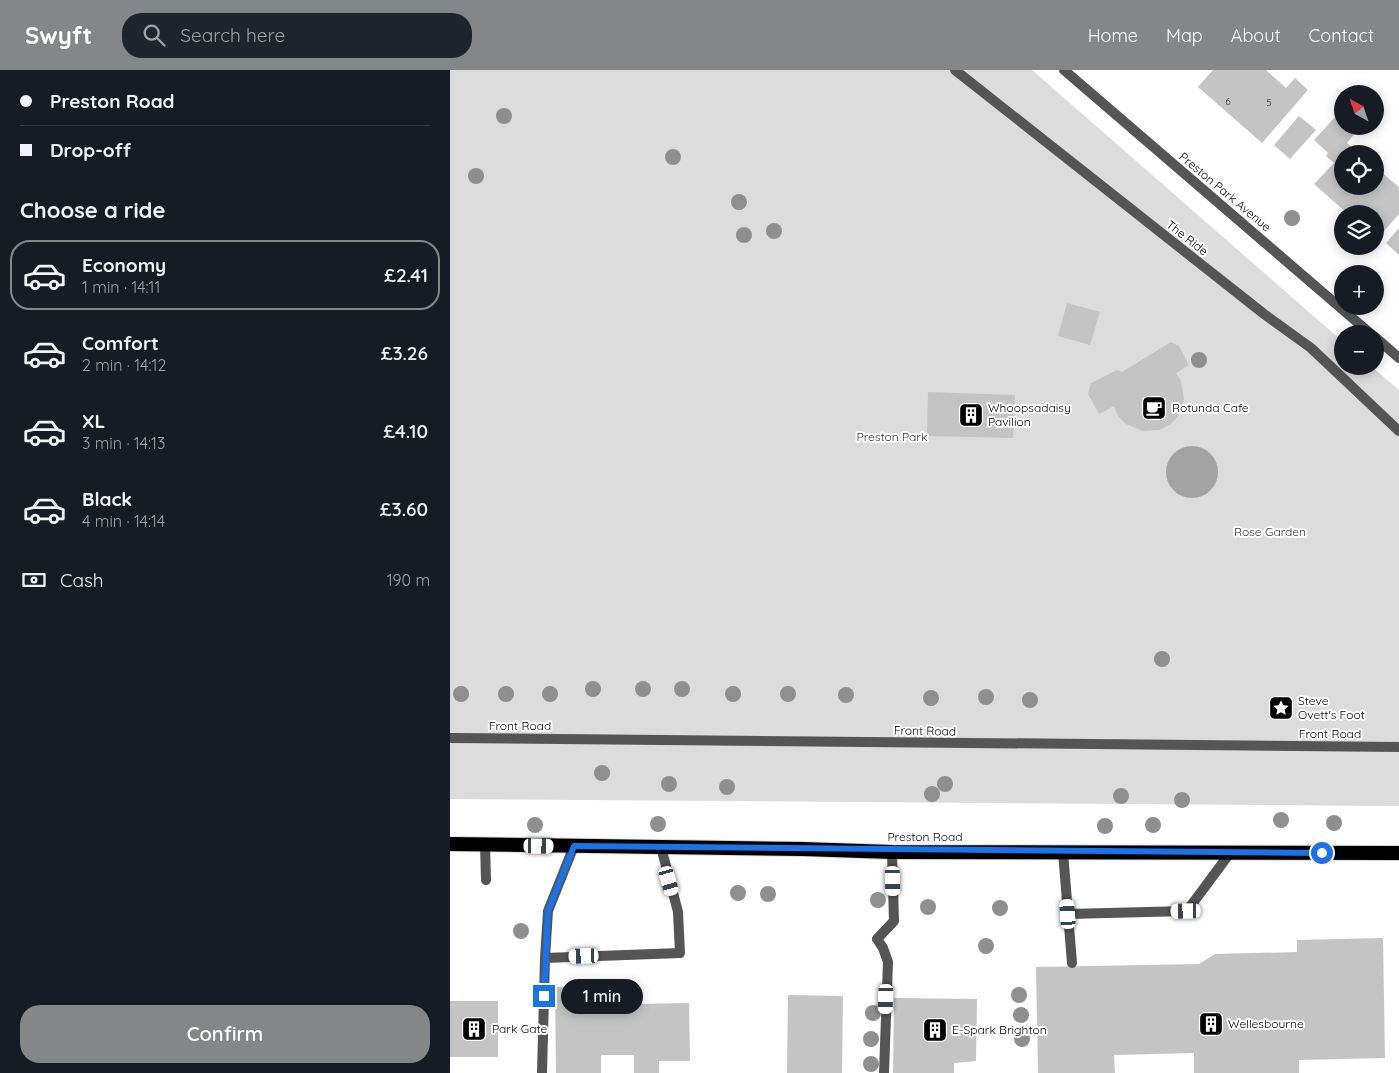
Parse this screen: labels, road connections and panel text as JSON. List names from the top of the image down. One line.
{"streets":{"highway":["Preston Road"],"street":["Preston Park Avenue","The Ride","Front Road"]},"parks":["Preston Park","Rose Garden"],"places":{"cafe":["Rotunda Cafe"],"building":["Whoopsadaisy Pavilion","Wellesbourne","Park Gate","E-Spark Brighton"],"place":["Steve Ovett's Foot"]},"house_numbers":["6","5"],"north":"top left","page":{"header":"Swyft","search":"Search here","nav":["Home","Map","About","Contact"],"banner":["Preston Road","Drop-off"],"map_buttons":["+","−"],"heading":"Choose a ride","list":[{"name":"Economy","note":"1 min · 14:11","value":"£2.41"},{"name":"Comfort","note":"2 min · 14:12","value":"£3.26"},{"name":"XL","note":"3 min · 14:13","value":"£4.10"},{"name":"Black","note":"4 min · 14:14","value":"£3.60"}],"pay":["Cash","190 m"],"bubble":"1 min","buttons":"Confirm"}}
